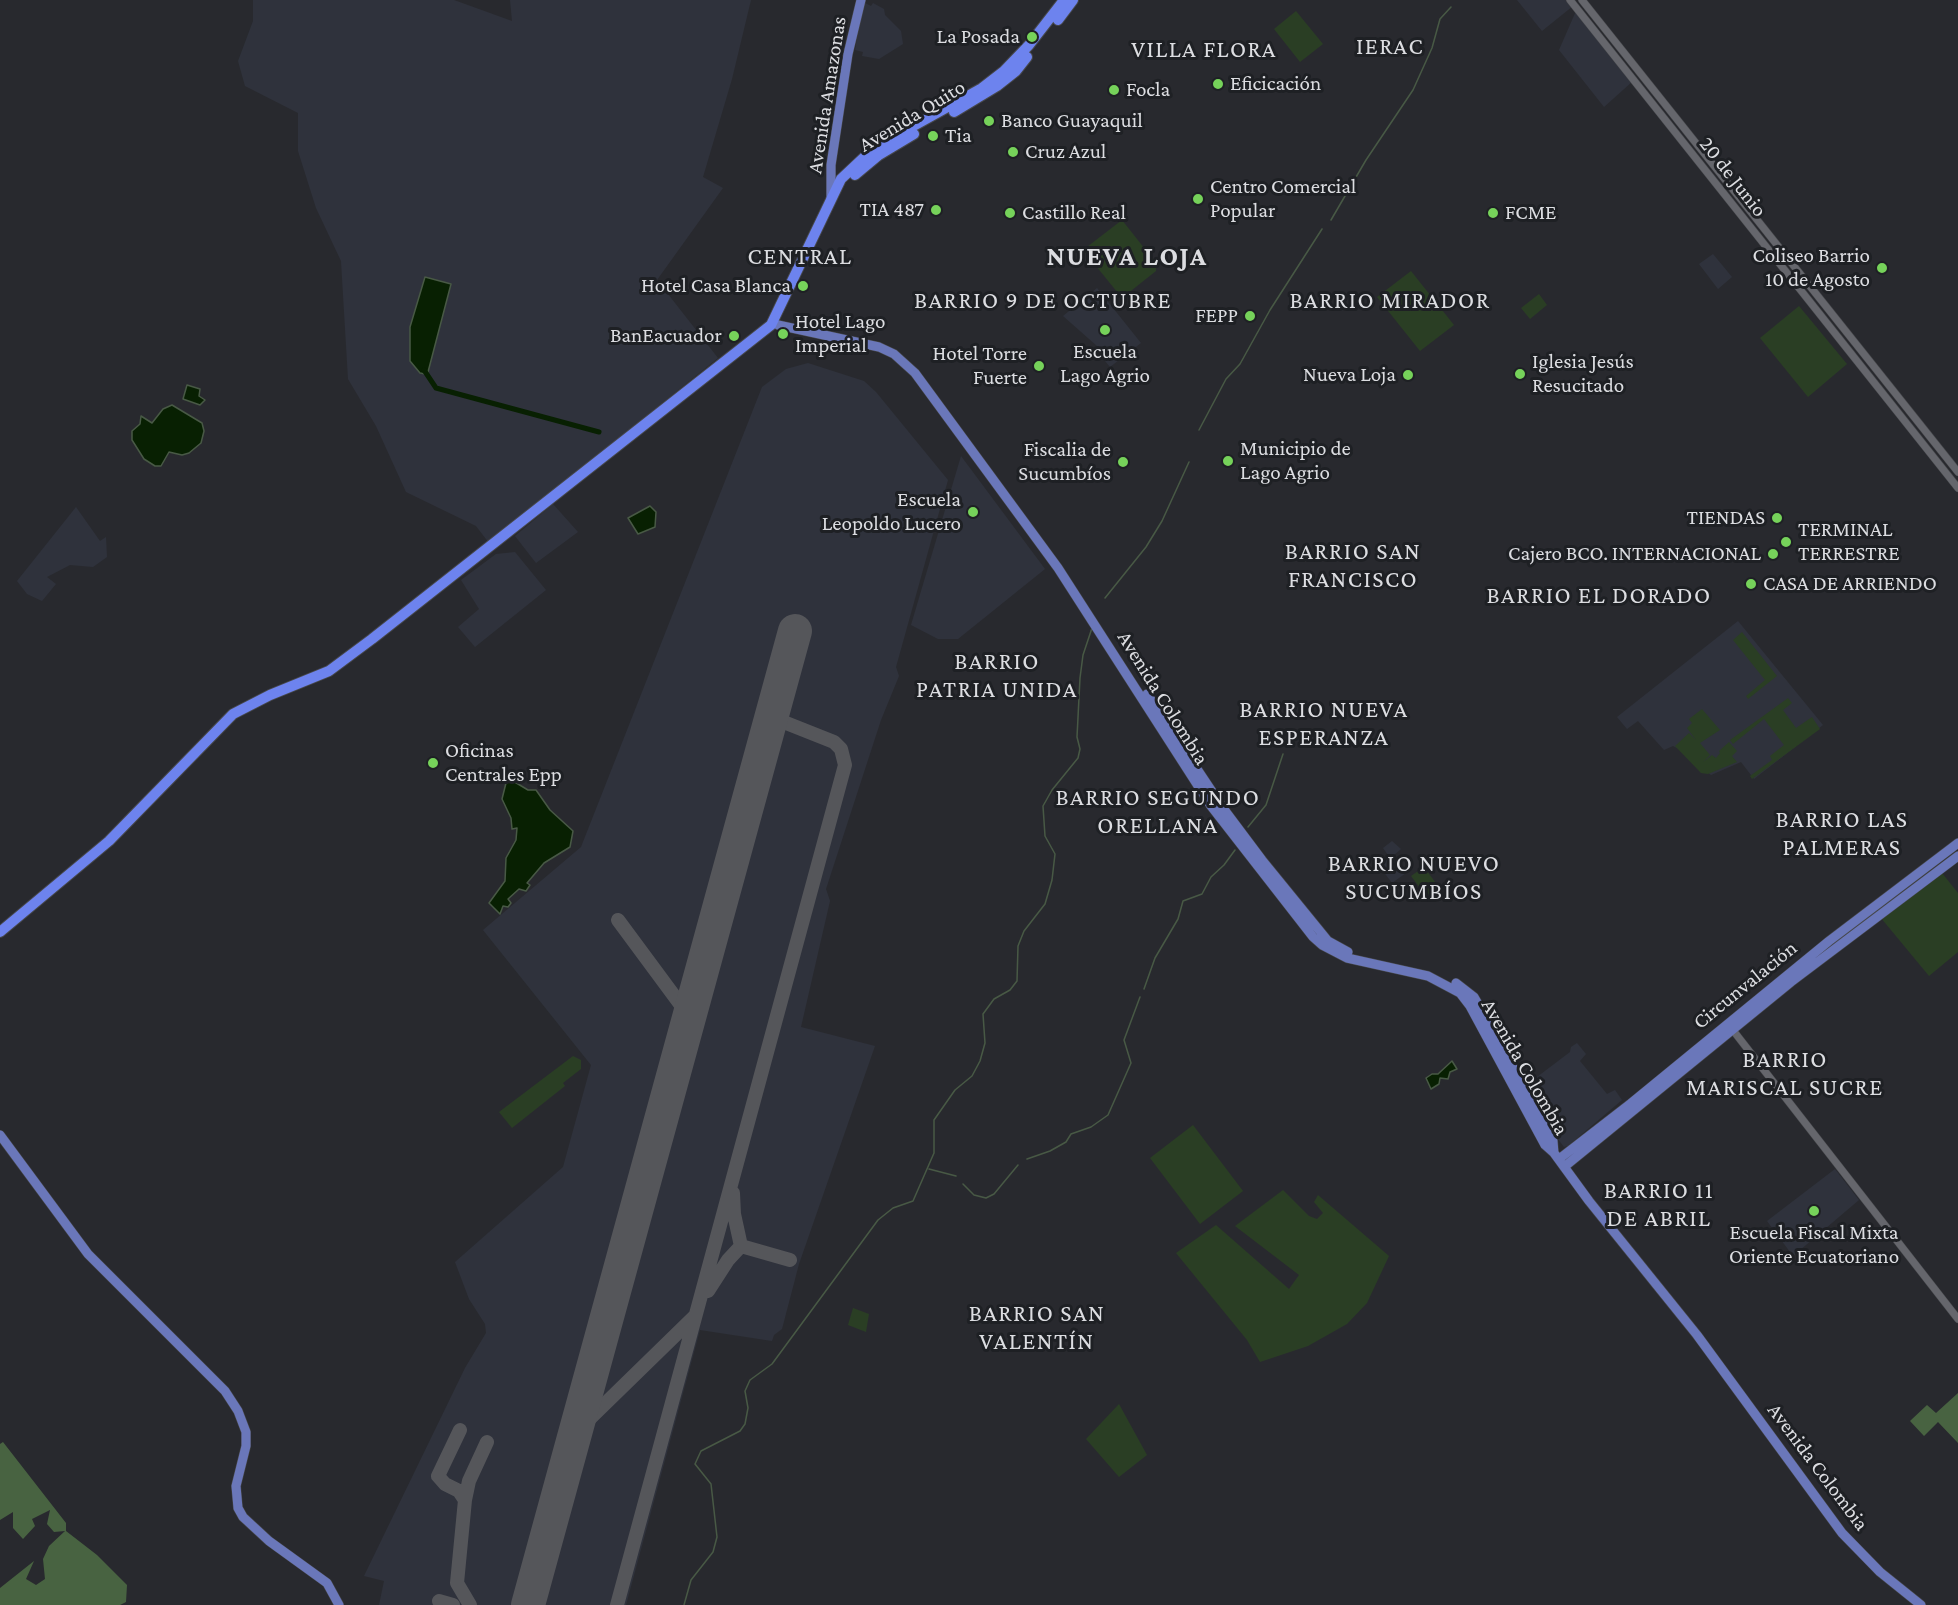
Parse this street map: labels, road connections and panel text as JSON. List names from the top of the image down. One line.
{"streets":{"highway":["Avenida Quito"],"main road":["Avenida Amazonas","Avenida Colombia","Circunvalación"],"street":["20 de Junio"]},"crossings":[["Avenida Amazonas","Avenida Quito"],["Avenida Quito","Avenida Colombia"],["Avenida Colombia","Circunvalación"]],"districts":["IERAC","VILLA FLORA","CENTRAL","NUEVA LOJA","BARRIO 9 DE OCTUBRE","BARRIO MIRADOR","BARRIO SAN FRANCISCO","BARRIO EL DORADO","BARRIO PATRIA UNIDA","BARRIO NUEVA ESPERANZA","BARRIO SEGUNDO ORELLANA","BARRIO LAS PALMERAS","BARRIO NUEVO SUCUMBÍOS","BARRIO MARISCAL SUCRE","BARRIO 11 DE ABRIL","BARRIO SAN VALENTÍN"],"places":["La Posada","Eficicación","Focla","Banco Guayaquil","Tia","Cruz Azul","Centro Comercial Popular","TIA 487","Castillo Real","FCME","Coliseo Barrio 10 de Agosto","Hotel Casa Blanca","FEPP","Escuela Lago Agrio","Hotel Lago Imperial","BanEacuador","Hotel Torre Fuerte","Iglesia Jesús Resucitado","Nueva Loja","Municipio de Lago Agrio","Fiscalia de Sucumbíos","Escuela Leopoldo Lucero","TIENDAS","TERMINAL TERRESTRE","Cajero BCO. INTERNACIONAL","CASA DE ARRIENDO","Oficinas Centrales Epp","Escuela Fiscal Mixta Oriente Ecuatoriano"]}
